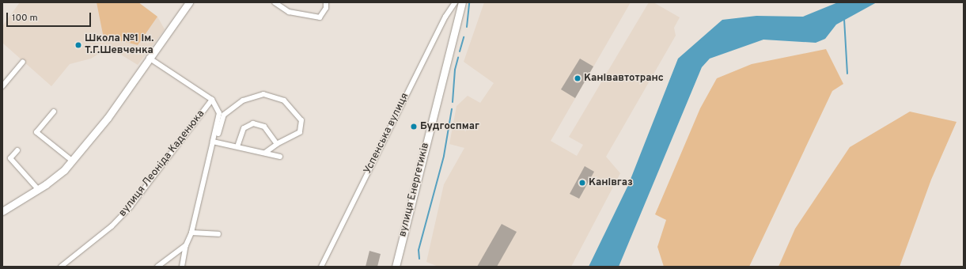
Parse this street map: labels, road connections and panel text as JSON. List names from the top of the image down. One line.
{"streets":{"street":["Успенська вулиця","вулиця Леоніда Каденюка","вулиця Енергетиків"]},"places":["Школа №1 ім. Т.Г.Шевченка","Канівавтотранс","Будгоспмаг","Канівгаз"],"scale_bar":"100 m"}
